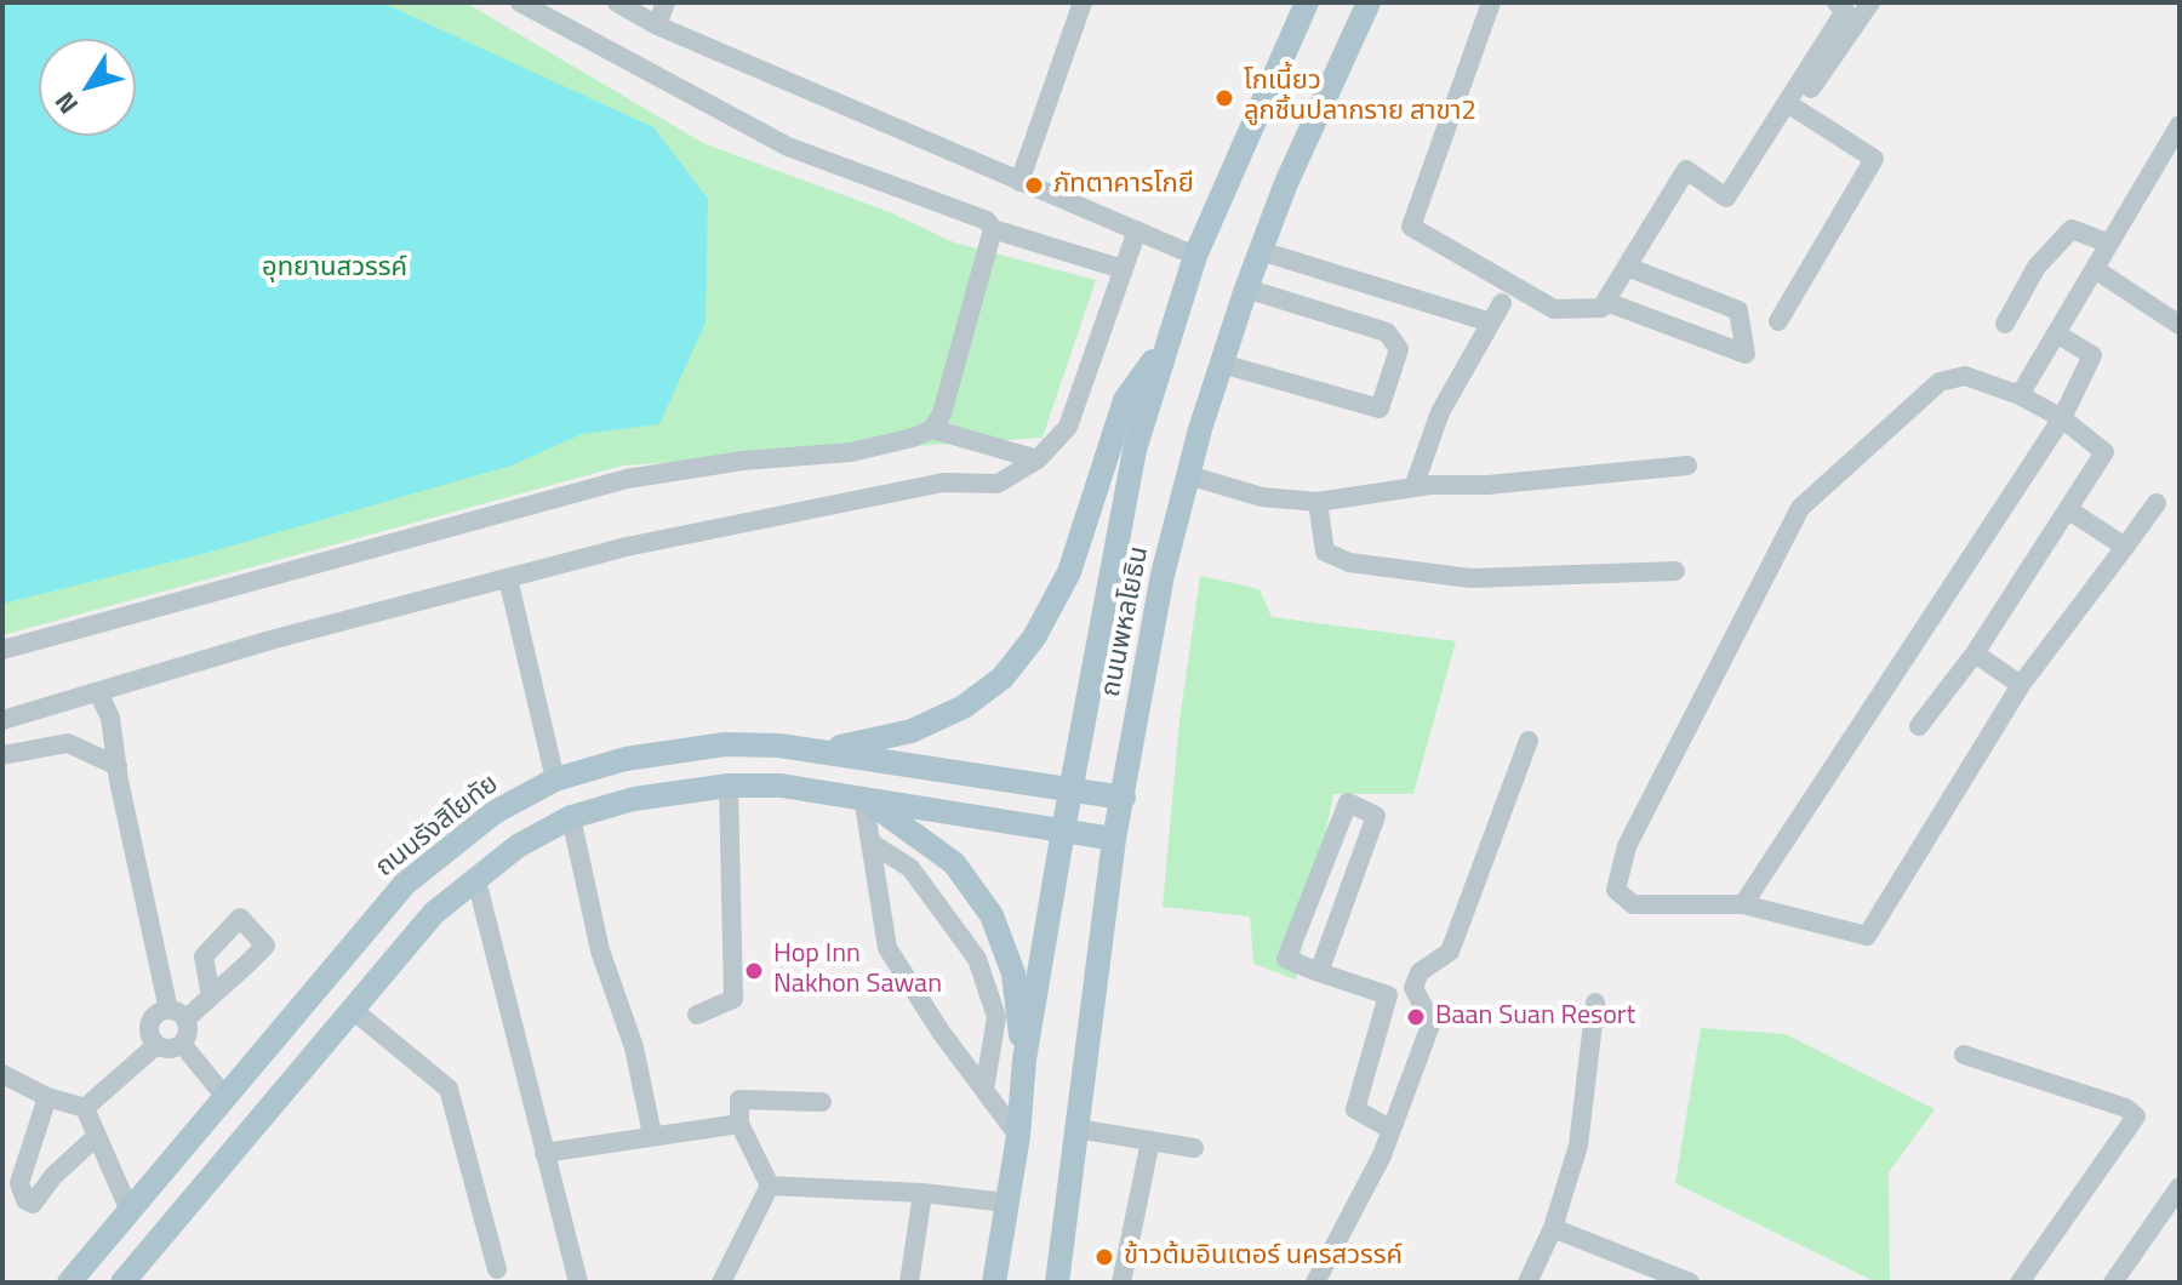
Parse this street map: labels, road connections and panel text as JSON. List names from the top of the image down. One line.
{"streets":{"main road":["ถนนพหลโยธิน","ถนนรังสิโยทัย"]},"crossings":[["ถนนพหลโยธิน","ถนนรังสิโยทัย"]],"parks":["อุทยานสวรรค์"],"places":["โกเนี้ยว ลูกชิ้นปลากราย สาขา2","ภัทตาคารโกยี","Hop Inn Nakhon Sawan","Baan Suan Resort","ข้าวต้มอินเตอร์ นครสวรรค์"],"north":"bottom left"}
